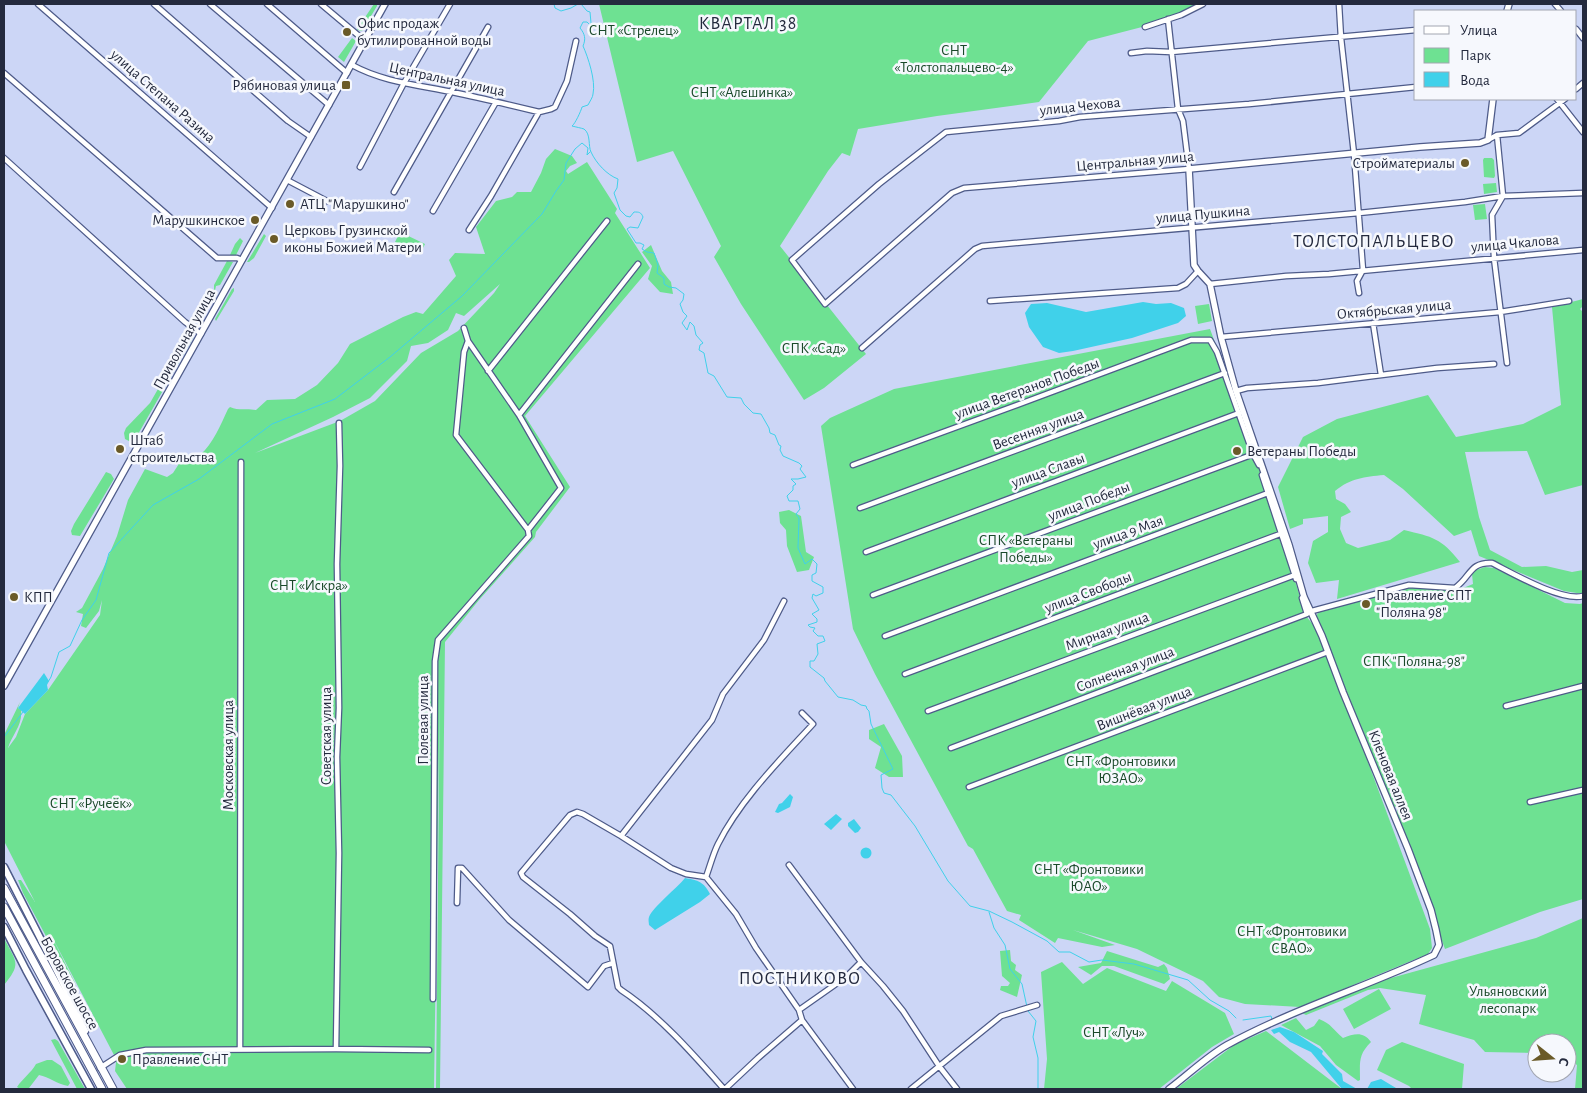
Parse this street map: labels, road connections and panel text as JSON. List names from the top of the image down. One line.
{"streets":{"main road":["Боровское шоссе"],"street":["Центральная улица","улица Степана Разина","улица Чехова","улица Пушкина","улица Чкалова","Октябрьская улица","Привольная улица","улица Ветеранов Победы","Весенняя улица","улица Славы","улица Победы","улица 9 Мая","улица Свободы","Мирная улица","Солнечная улица","Вишнёвая улица","Полевая улица","Советская улица","Московская улица","Кленовая аллея"]},"crossings":[["Центральная улица","улица Чехова"],["Центральная улица","Привольная улица"],["улица Степана Разина","Привольная улица"],["улица Чкалова","Кленовая аллея"],["Октябрьская улица","Кленовая аллея"],["улица Ветеранов Победы","Весенняя улица"],["улица Победы","Кленовая аллея"],["Солнечная улица","Кленовая аллея"],["Вишнёвая улица","Кленовая аллея"]],"districts":["КВАРТАЛ 38","ТОЛСТОПАЛЬЦЕВО","ПОСТНИКОВО"],"parks":["СНТ «Стрелец»","СНТ «Толстопальцево-4»","СНТ «Алешинка»","СПК «Сад»","СПК «Ветераны Победы»","СНТ «Искра»","СПК \"Поляна-98\"","СНТ «Фронтовики ЮЗАО»","СНТ «Ручеёк»","СНТ «Фронтовики ЮАО»","СНТ «Фронтовики СВАО»","Ульяновский лесопарк","СНТ «Луч»"],"places":{"other":["Офис продаж бутилированной воды","Стройматериалы","АТЦ \"Марушкино\"","Марушкинское","Церковь Грузинской иконы Божией Матери","Штаб строительства","Ветераны Победы","КПП","Правление СПТ \"Поляна 98\"","Правление СНТ"],"transit":["Рябиновая улица"]},"legend":["Улица","Парк","Вода"],"north":"right"}
